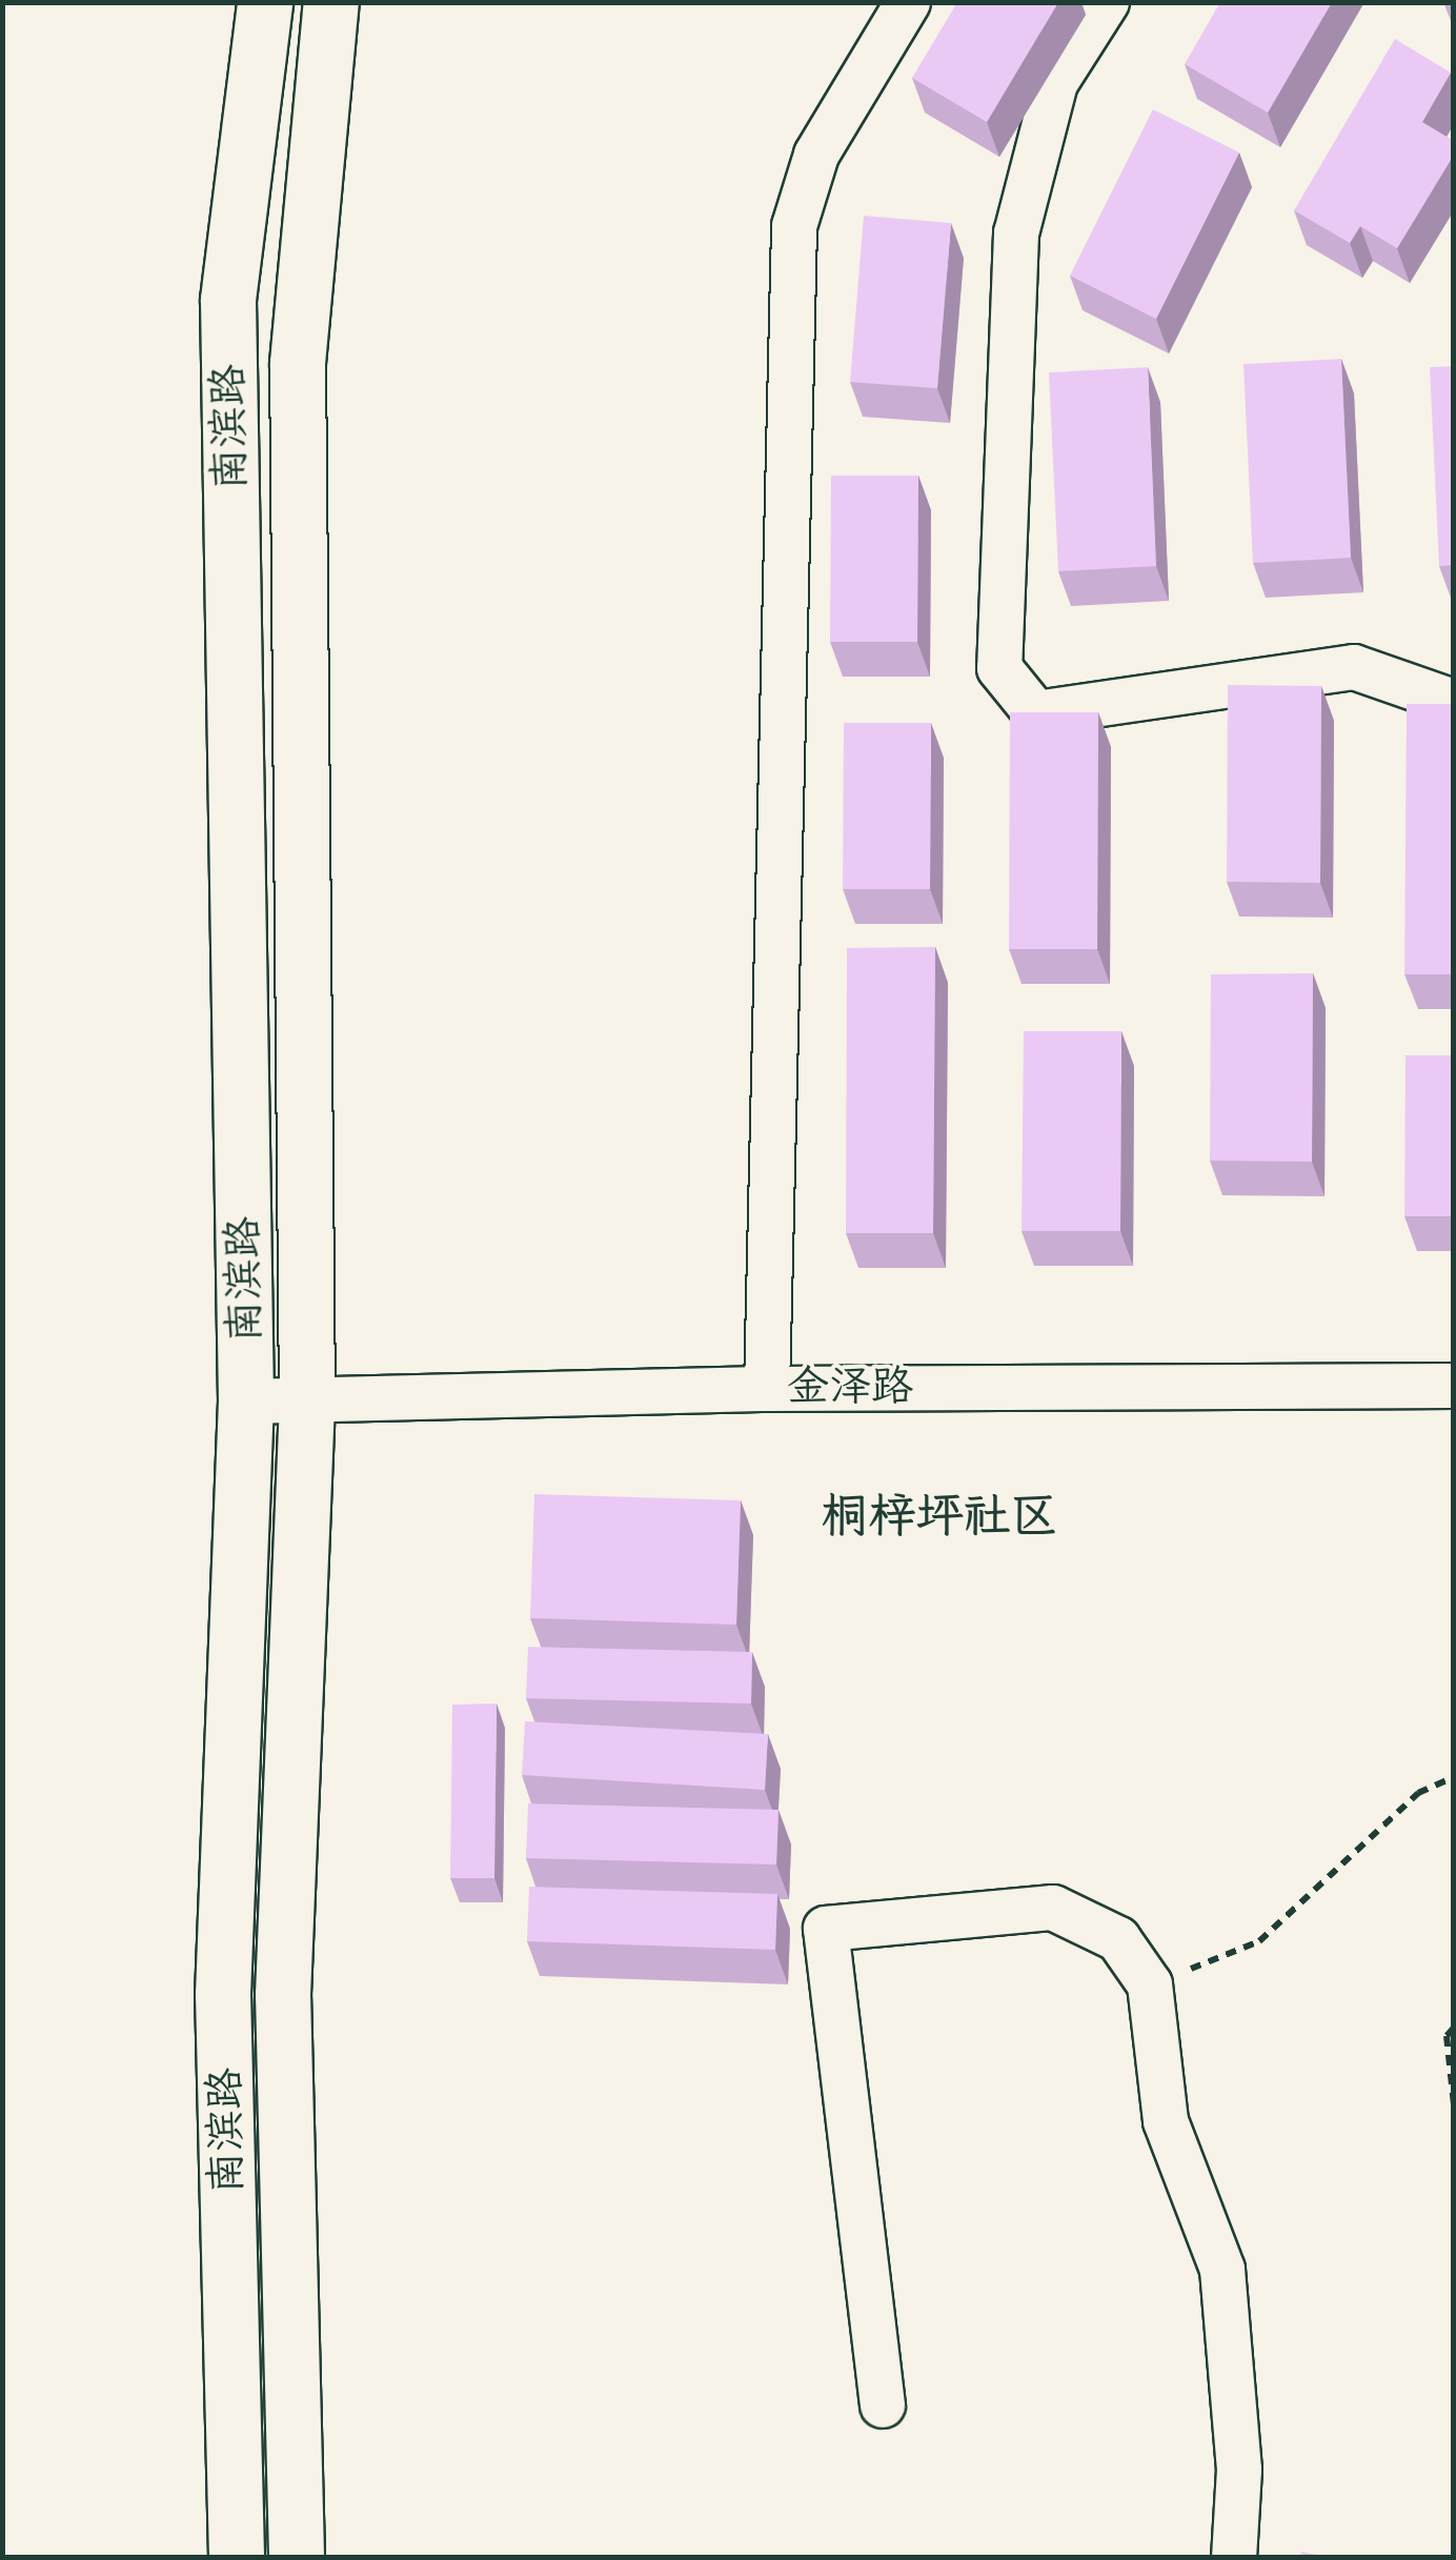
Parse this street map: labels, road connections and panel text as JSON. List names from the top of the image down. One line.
{"streets":{"main road":["南滨路"],"street":["金泽路"]},"crossings":[["南滨路","金泽路"]],"districts":["桐梓坪社区"]}
